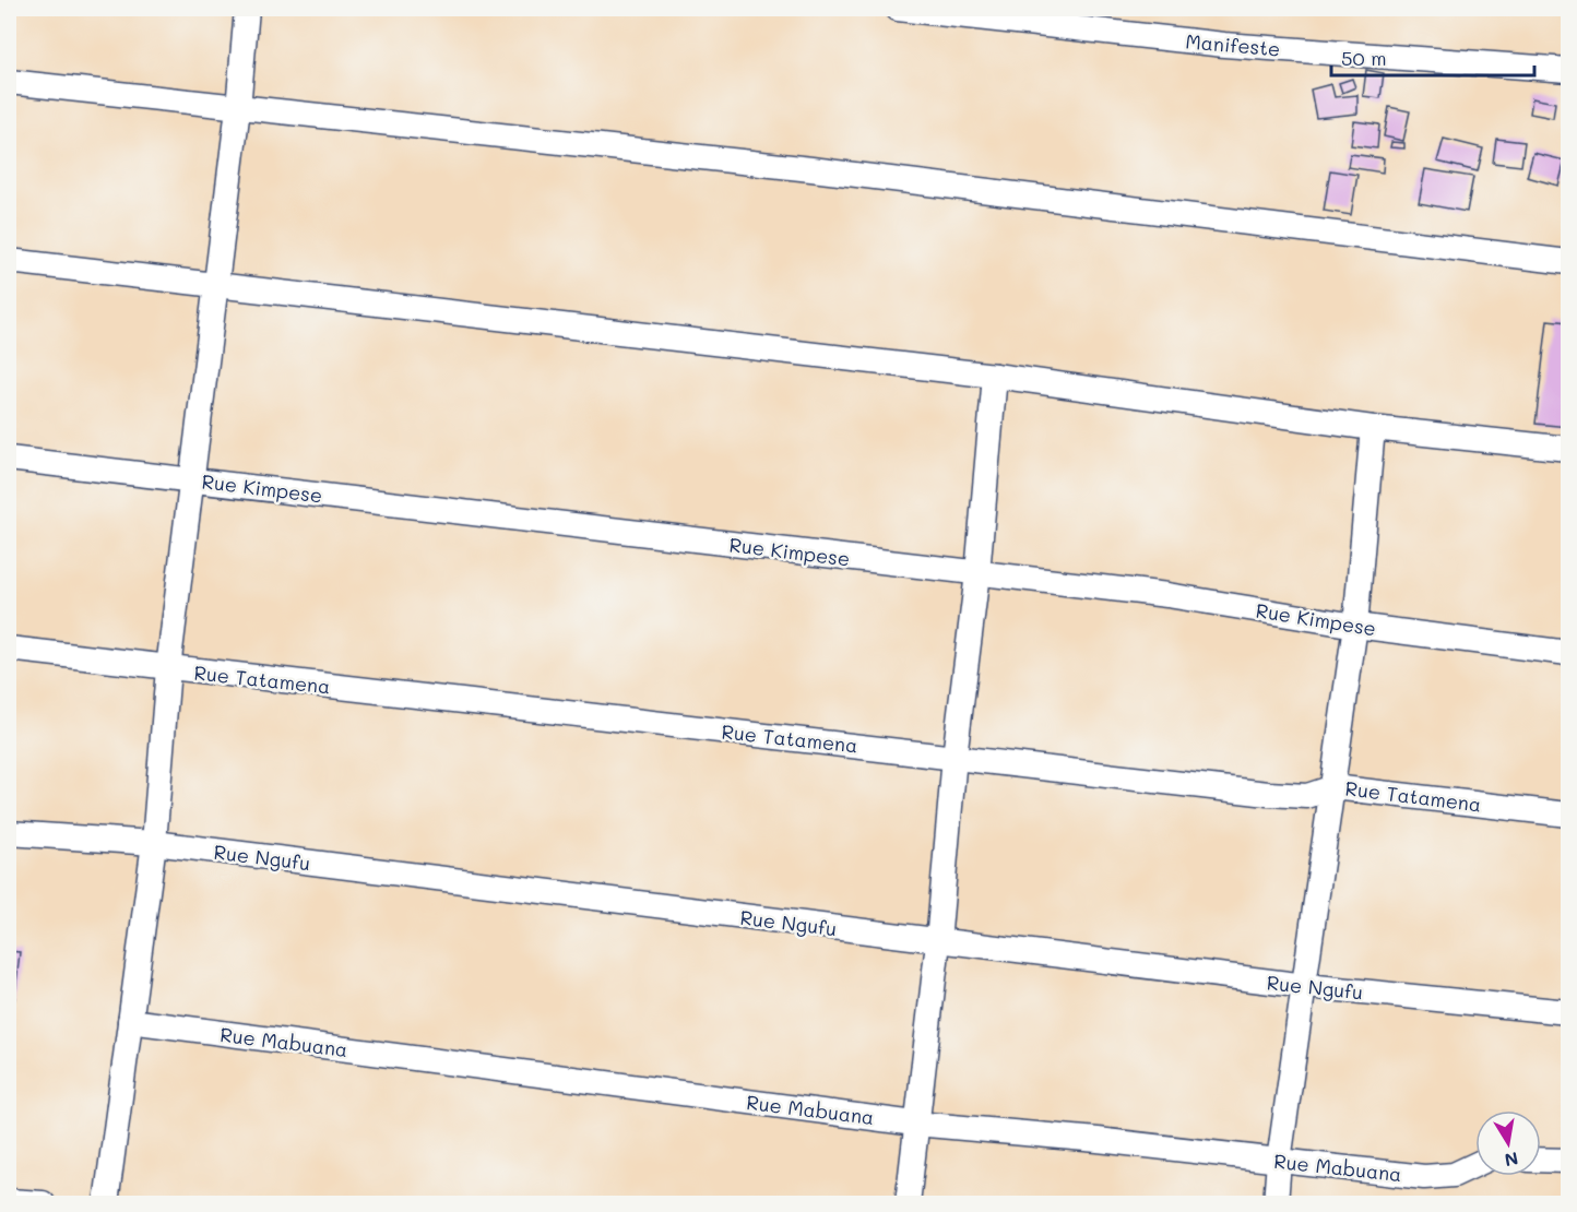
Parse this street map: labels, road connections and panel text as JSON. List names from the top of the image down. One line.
{"streets":{"street":["Manifeste","Rue Kimpese","Rue Tatamena","Rue Ngufu","Rue Mabuana"]},"scale_bar":"50 m","north":"bottom"}
